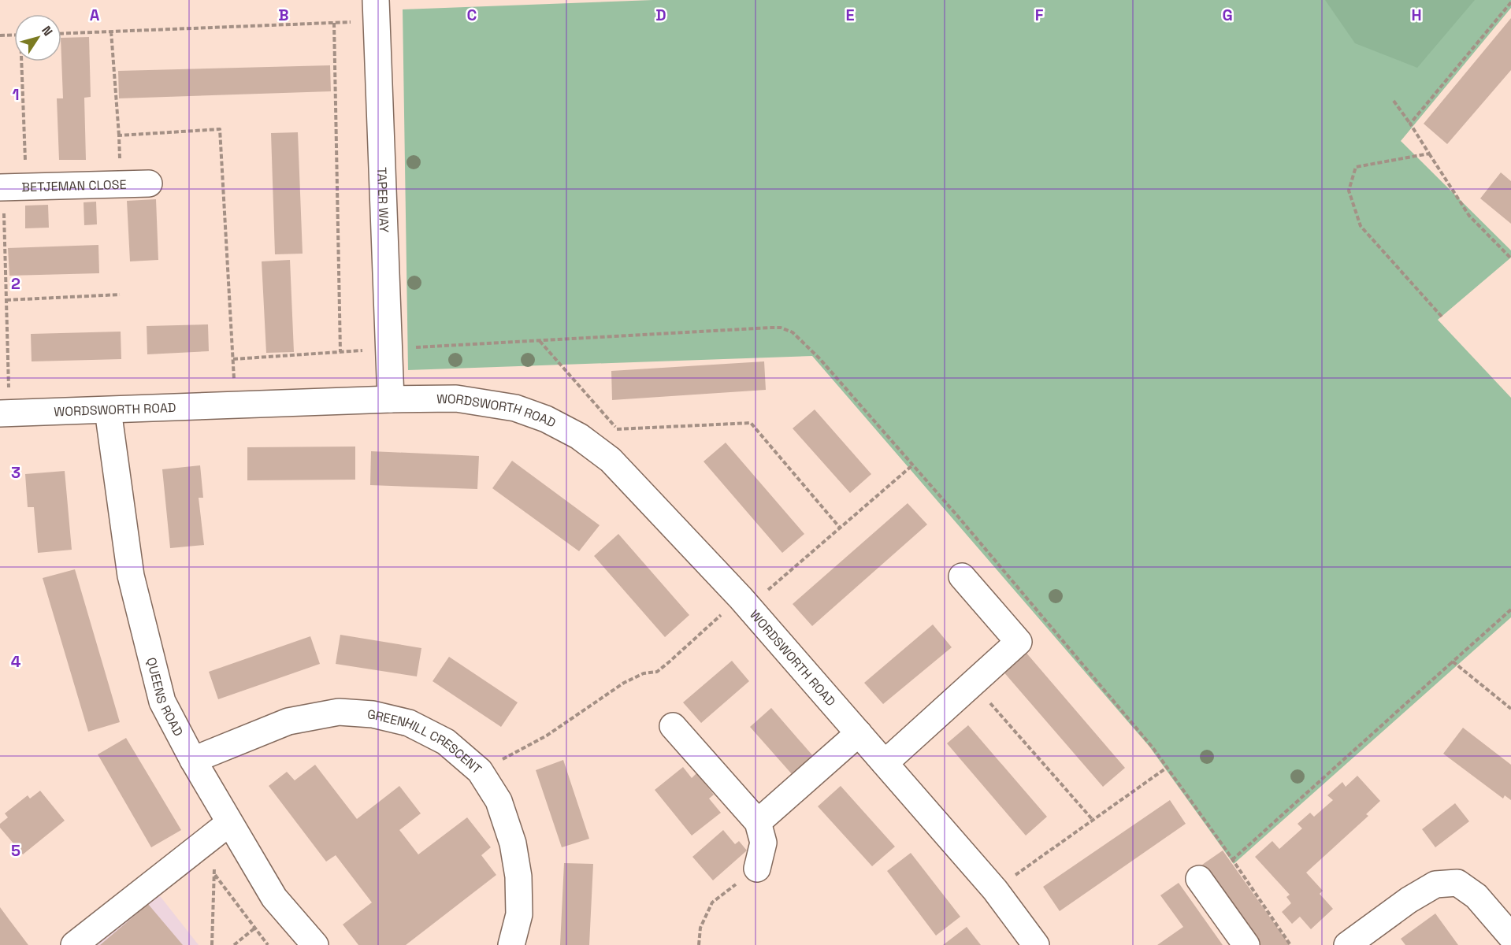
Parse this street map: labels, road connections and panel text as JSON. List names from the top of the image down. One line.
{"streets":{"street":["BETJEMAN CLOSE","TAPER WAY","WORDSWORTH ROAD","QUEENS ROAD","GREENHILL CRESCENT"]},"crossings":[["TAPER WAY","WORDSWORTH ROAD"],["WORDSWORTH ROAD","QUEENS ROAD"],["QUEENS ROAD","GREENHILL CRESCENT"]],"north":"top right","grid":{"columns":["A","B","C","D","E","F","G","H"],"rows":["1","2","3","4","5"]}}
